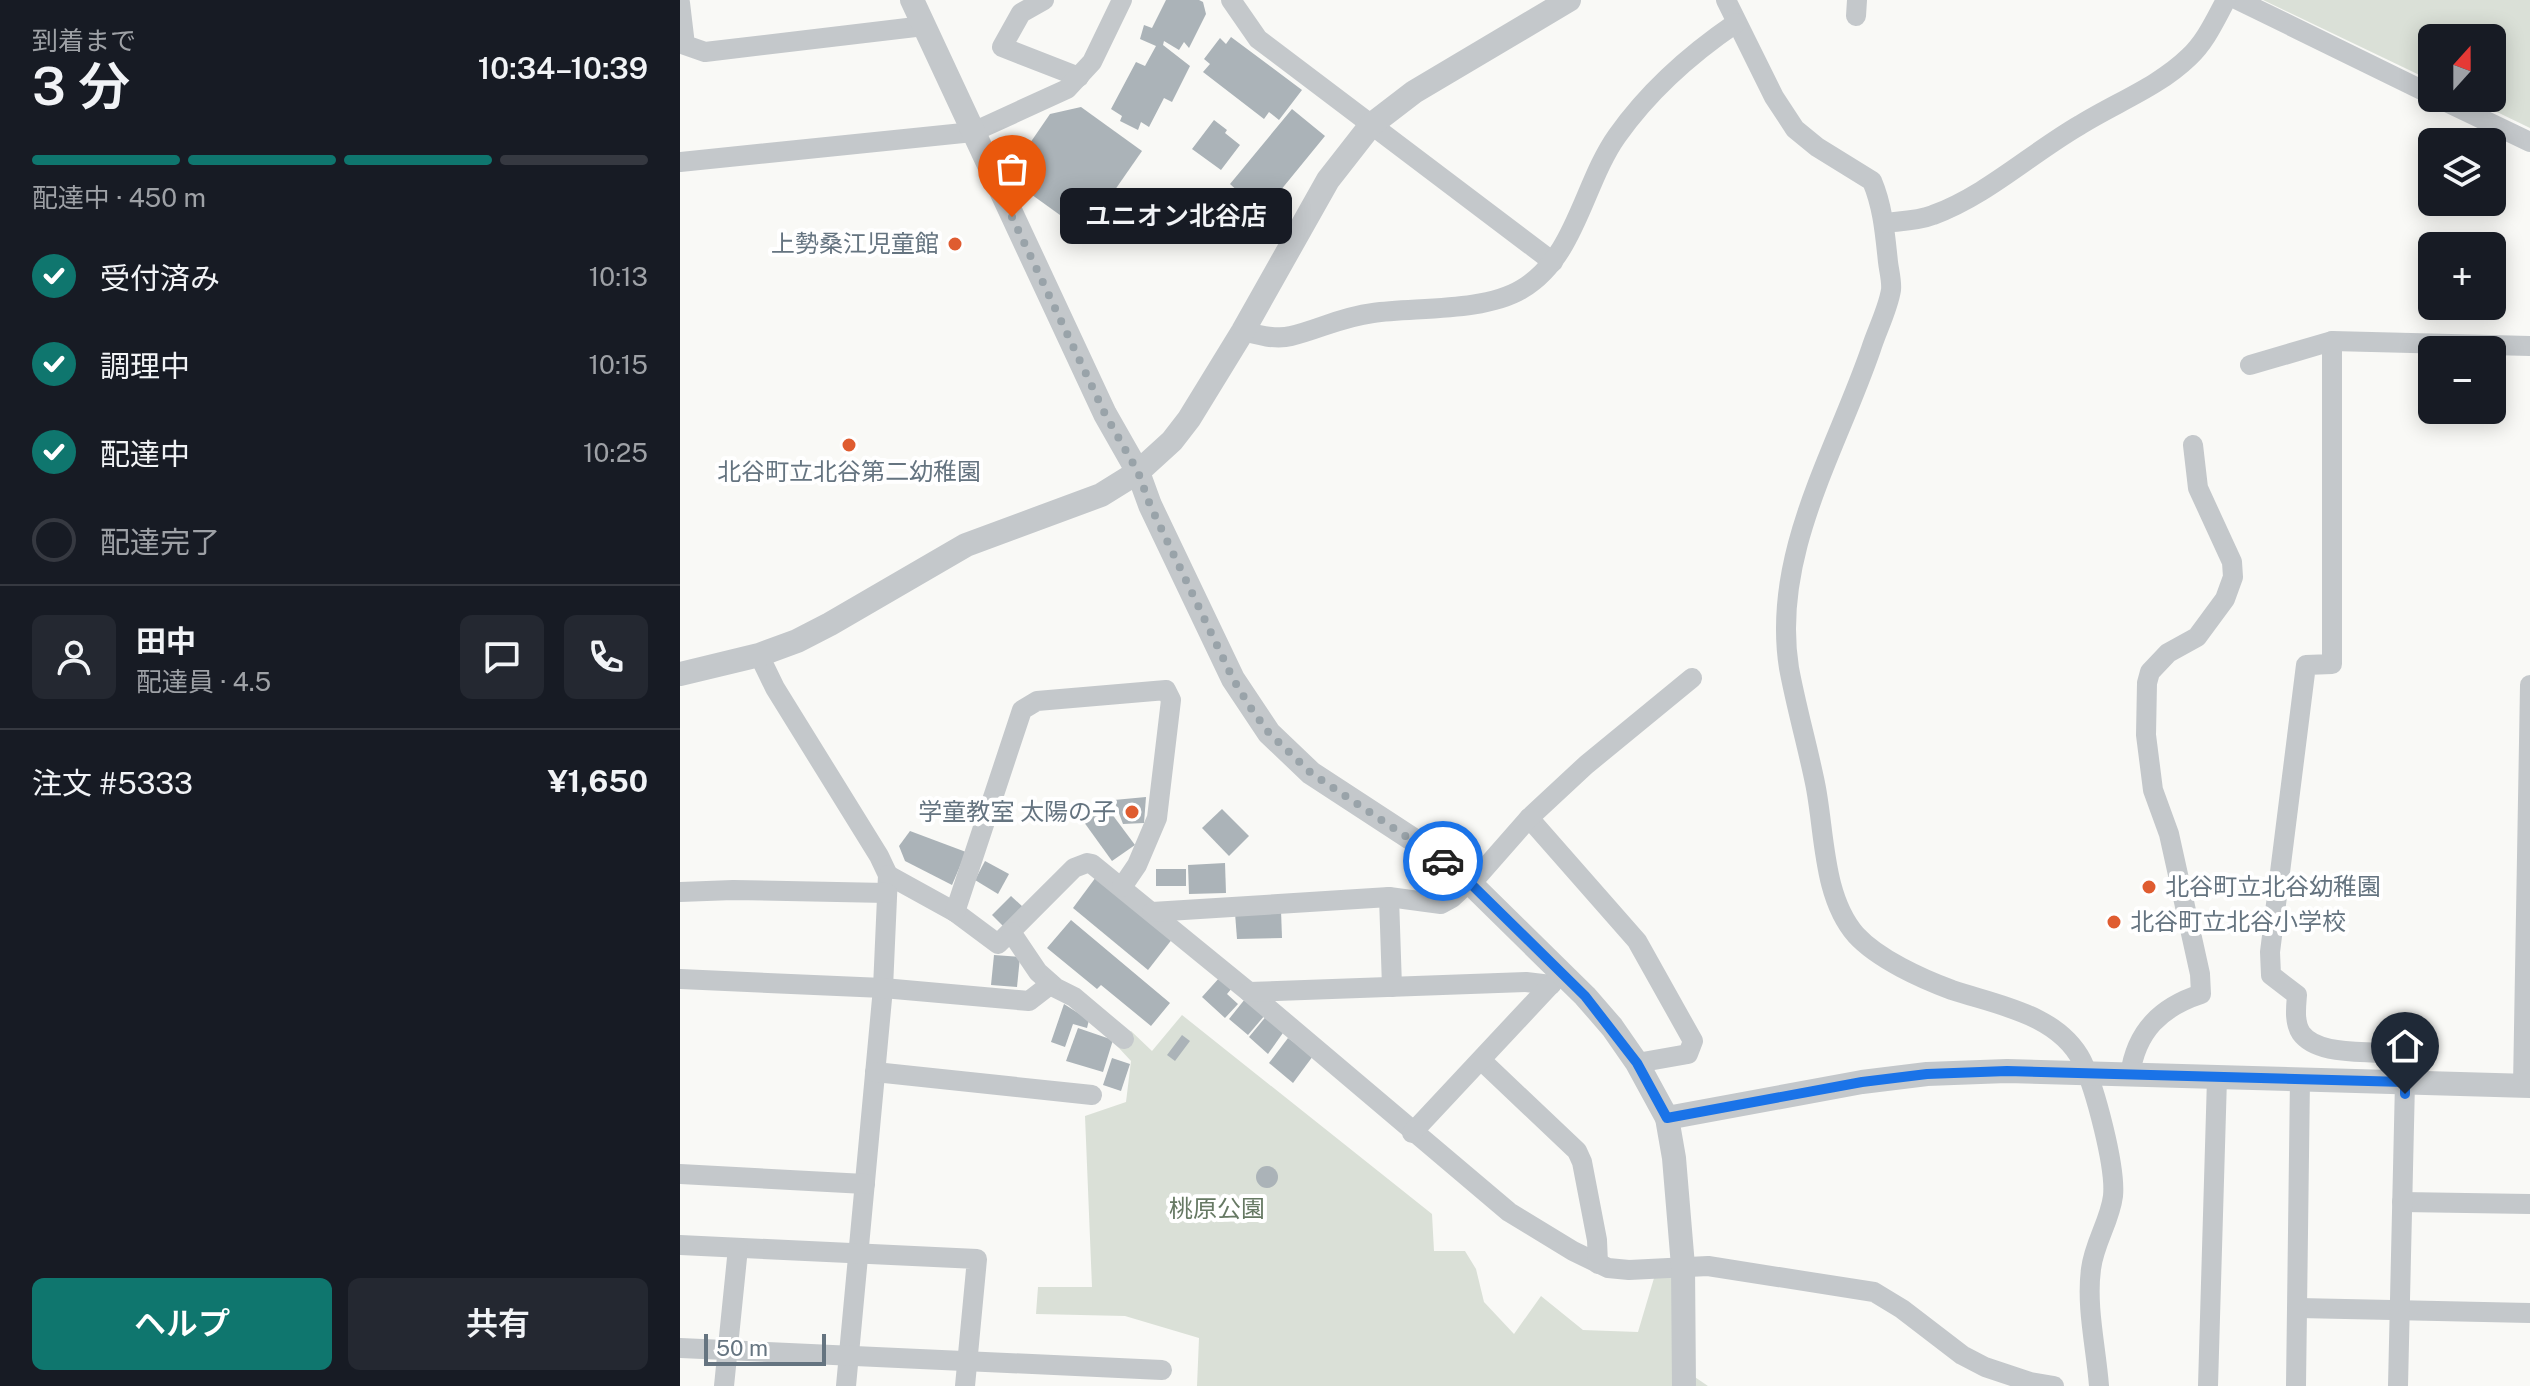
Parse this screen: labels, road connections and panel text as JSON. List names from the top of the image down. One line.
{"parks":["桃原公園"],"places":["ユニオン北谷店","上勢桑江児童館","北谷町立北谷第二幼稚園","学童教室 太陽の子","北谷町立北谷幼稚園","北谷町立北谷小学校"],"scale_bar":"50 m","north":"top","page":{"heading":["3 分","到着まで","10:34–10:39"],"panel":["田中","配達員 · 4.5","注文 #5333","¥1,650"],"map_buttons":["+","−"],"bar":"配達中 · 450 m","bubble":"ユニオン北谷店","list":[["受付済み","10:13"],["調理中","10:15"],["配達中","10:25"],"配達完了"],"buttons":["ヘルプ","共有"],"scale":"50 m"}}
